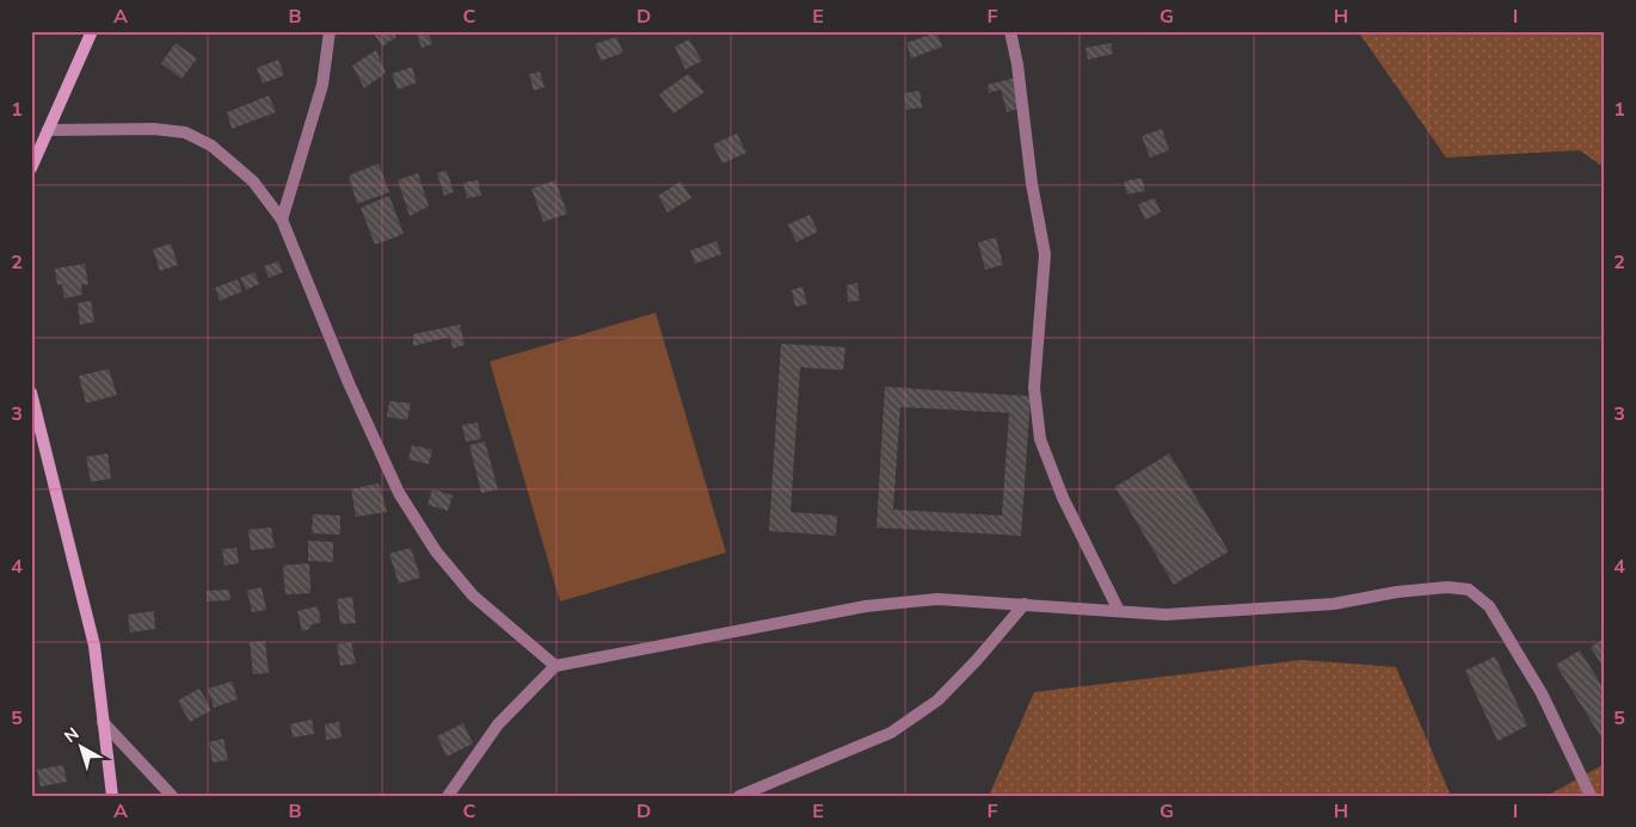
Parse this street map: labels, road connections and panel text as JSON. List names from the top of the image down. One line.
{"north":"top left","grid":{"columns":["A","B","C","D","E","F","G","H","I"],"rows":["1","2","3","4","5"]}}
